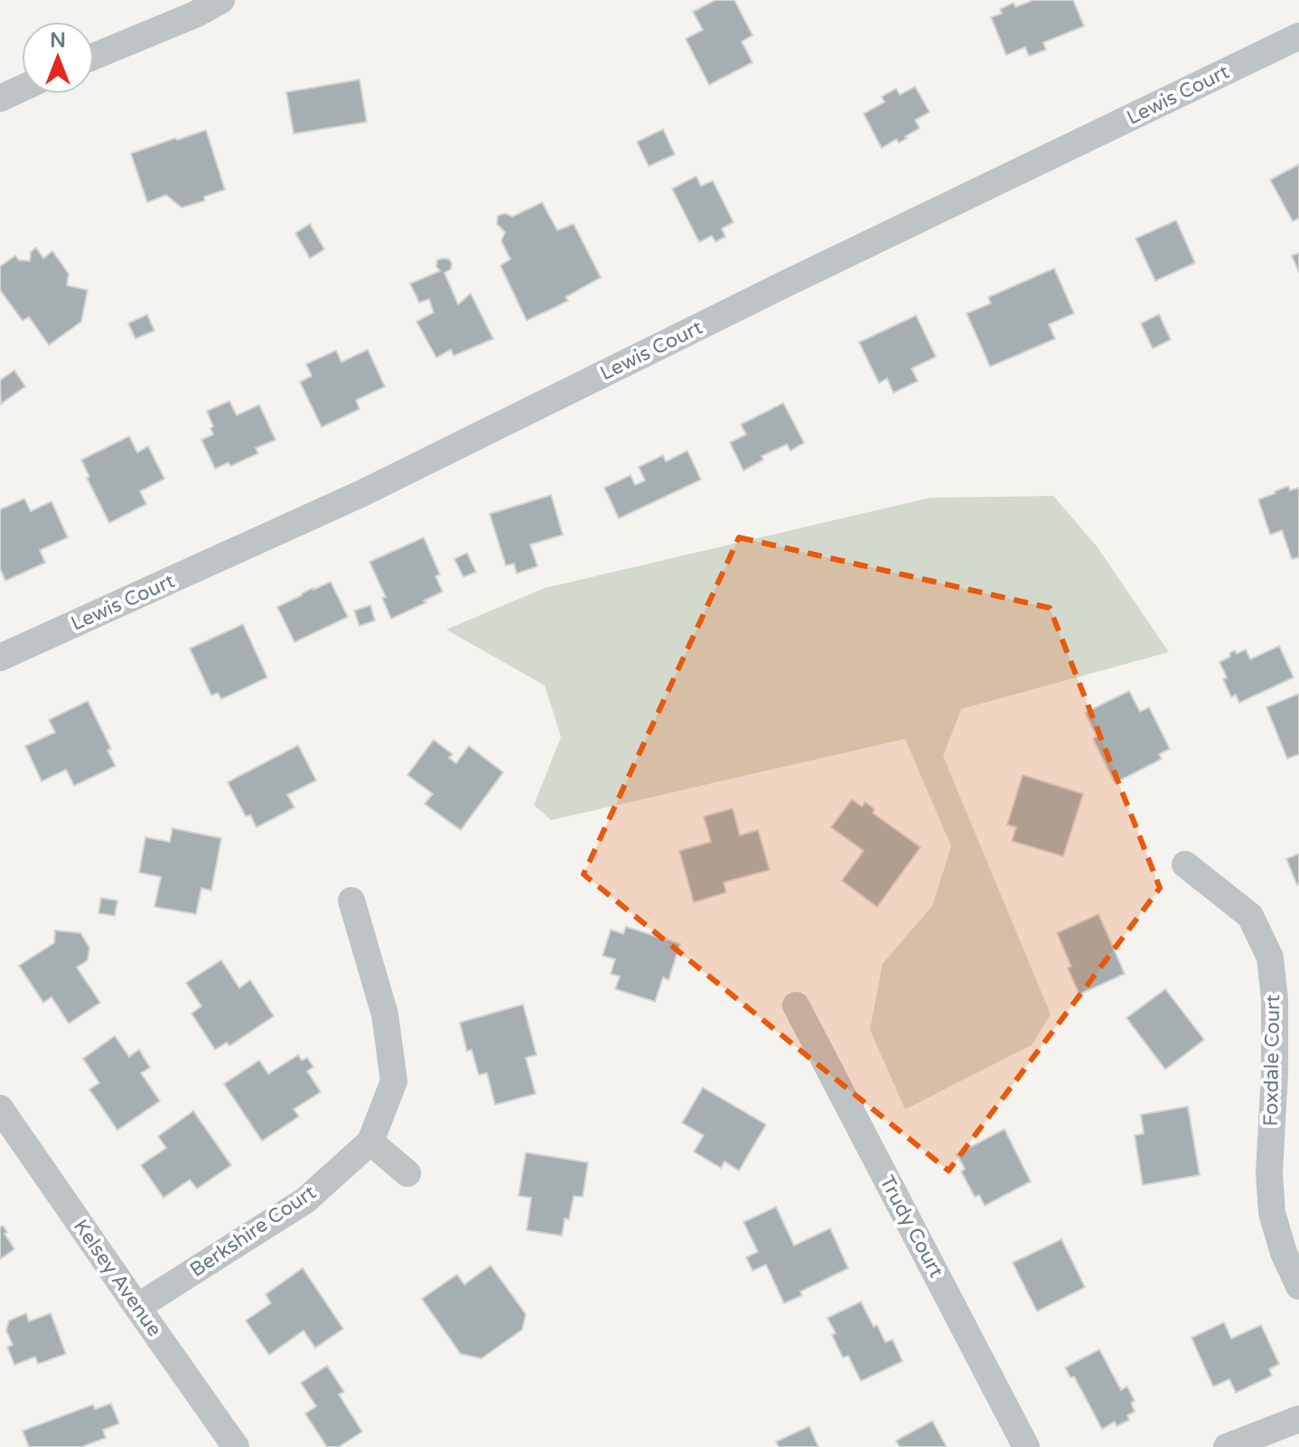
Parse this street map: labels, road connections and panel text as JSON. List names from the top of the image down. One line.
{"streets":{"street":["Lewis Court","Foxdale Court","Trudy Court","Berkshire Court","Kelsey Avenue"]},"crossings":[["Berkshire Court","Kelsey Avenue"]],"north":"top"}
